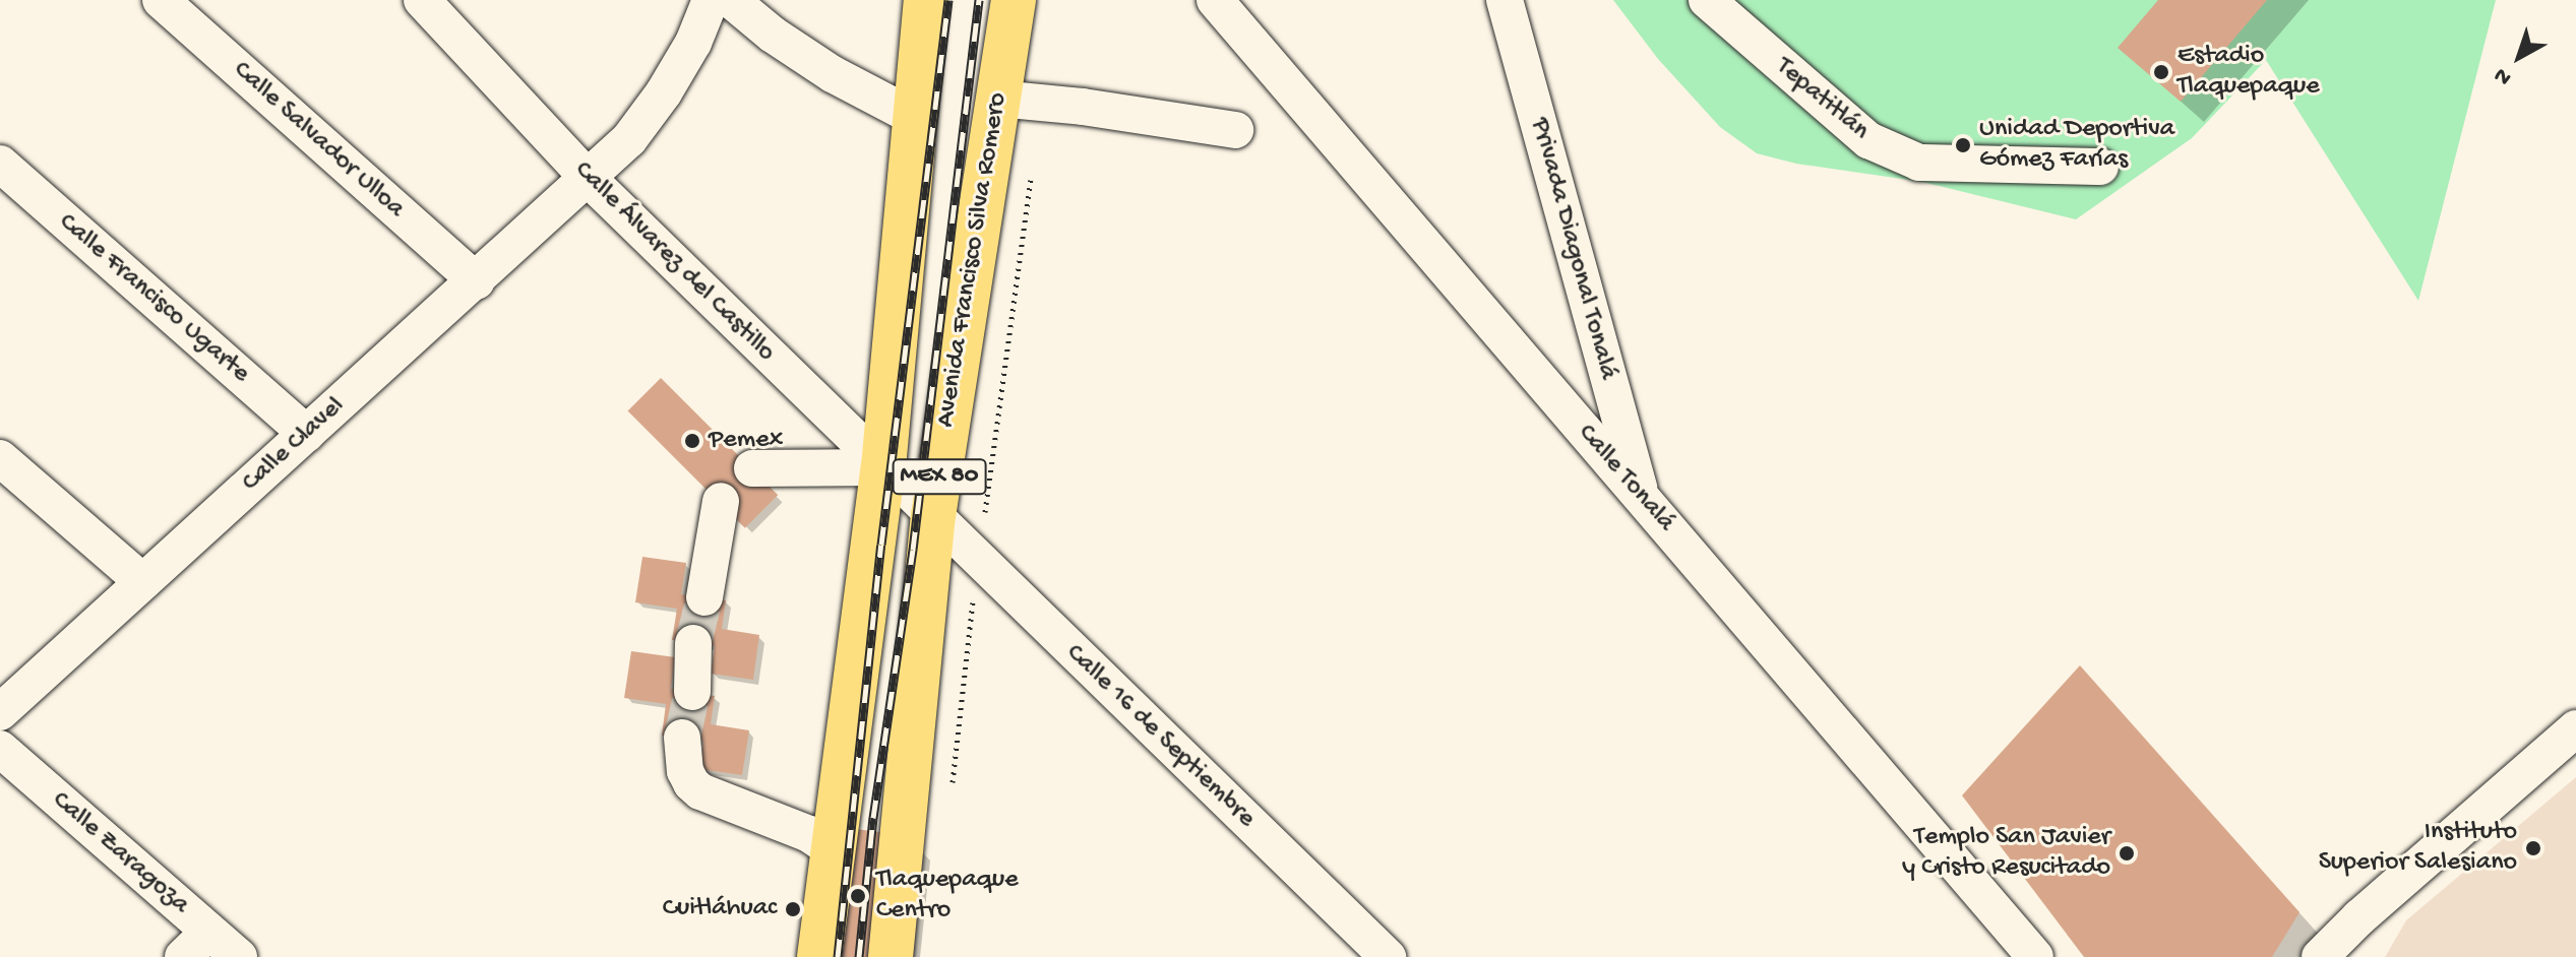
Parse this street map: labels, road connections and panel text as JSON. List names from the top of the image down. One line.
{"streets":{"main road":["Avenida Francisco Silva Romero","MEX 80"],"street":["Tepatitlán","Calle Salvador Ulloa","Privada Diagonal Tonalá","Calle Álvarez del Castillo","Calle Francisco Ugarte","Calle Clavel","Calle Tonalá","Calle 16 de Septiembre","Calle Zaragoza"]},"crossings":[["Calle Salvador Ulloa","Calle Clavel"],["Privada Diagonal Tonalá","Calle Tonalá"],["Avenida Francisco Silva Romero","Calle Álvarez del Castillo"],["Avenida Francisco Silva Romero","Calle 16 de Septiembre"],["Calle Álvarez del Castillo","Calle Clavel"],["Calle Álvarez del Castillo","MEX 80"],["Calle Álvarez del Castillo","Calle 16 de Septiembre"],["Calle Francisco Ugarte","Calle Clavel"]],"places":["Estadio Tlaquepaque","Unidad Deportiva Gómez Farías","Pemex","Instituto Superior Salesiano","Templo San Javier y Cristo Resucitado","Tlaquepaque Centro","Cuitláhuac"],"north":"bottom left"}
